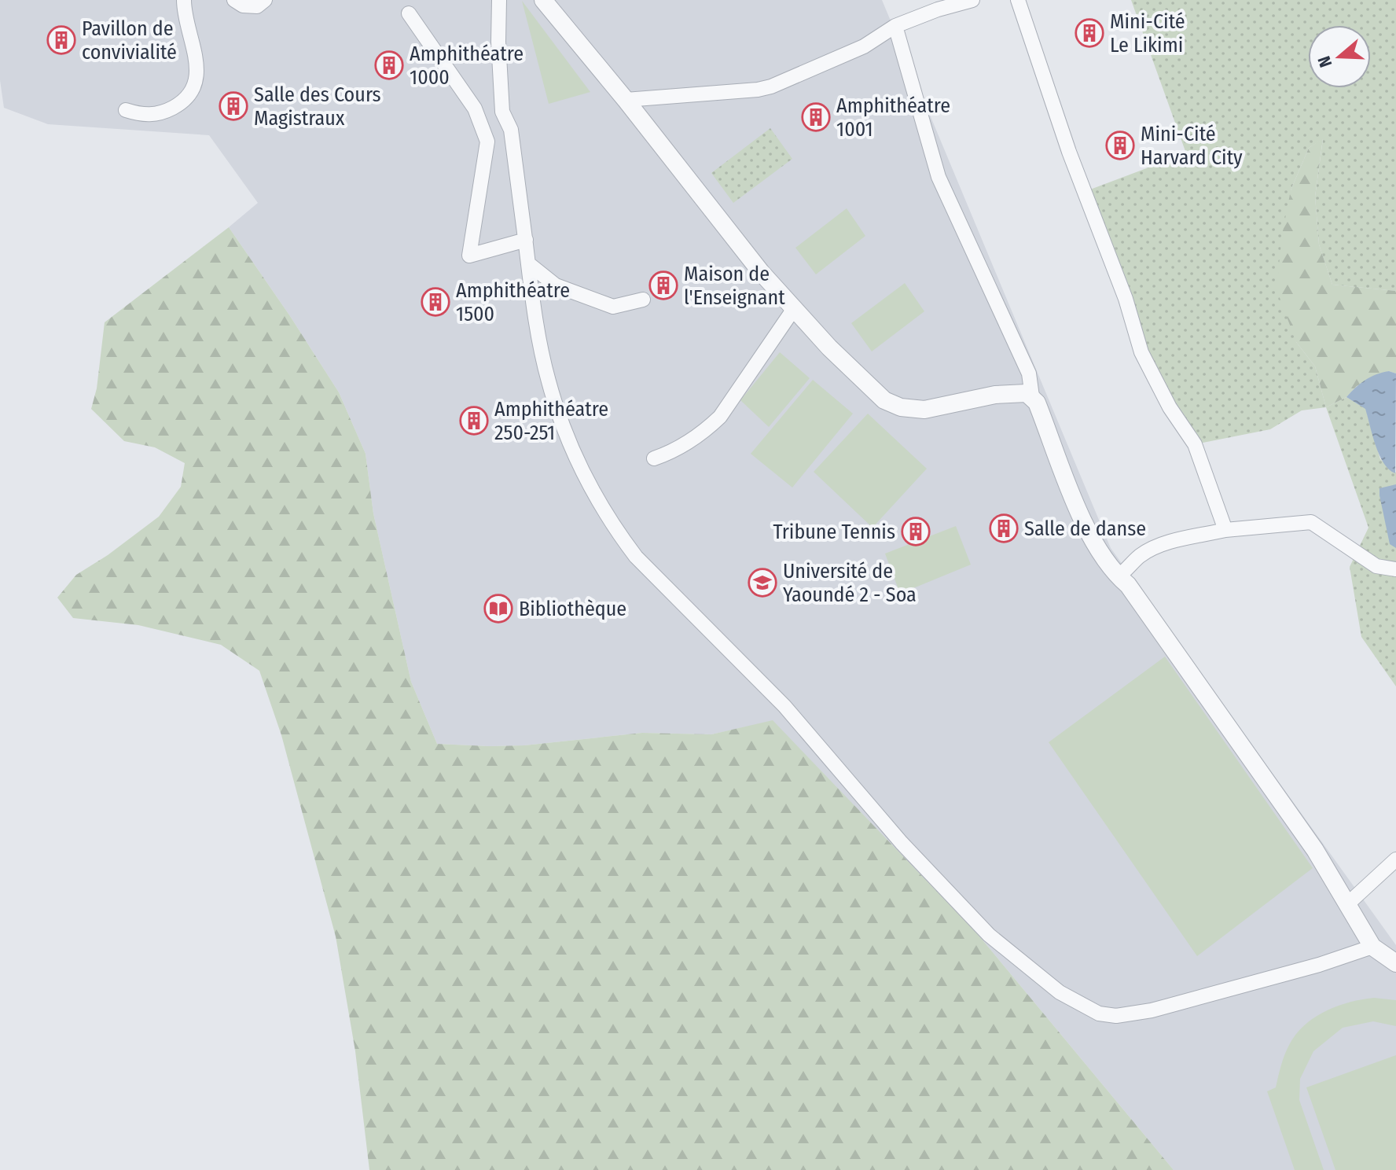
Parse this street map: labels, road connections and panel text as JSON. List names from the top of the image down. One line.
{"places":{"building":["Mini-Cité Le Likimi","Pavillon de convivialité","Amphithéatre 1000","Salle des Cours Magistraux","Amphithéatre 1001","Mini-Cité Harvard City","Maison de l'Enseignant","Amphithéatre 1500","Amphithéatre 250-251","Salle de danse","Tribune Tennis"],"school or university":["Université de Yaoundé 2 - Soa"],"library":["Bibliothèque"]},"north":"left"}
